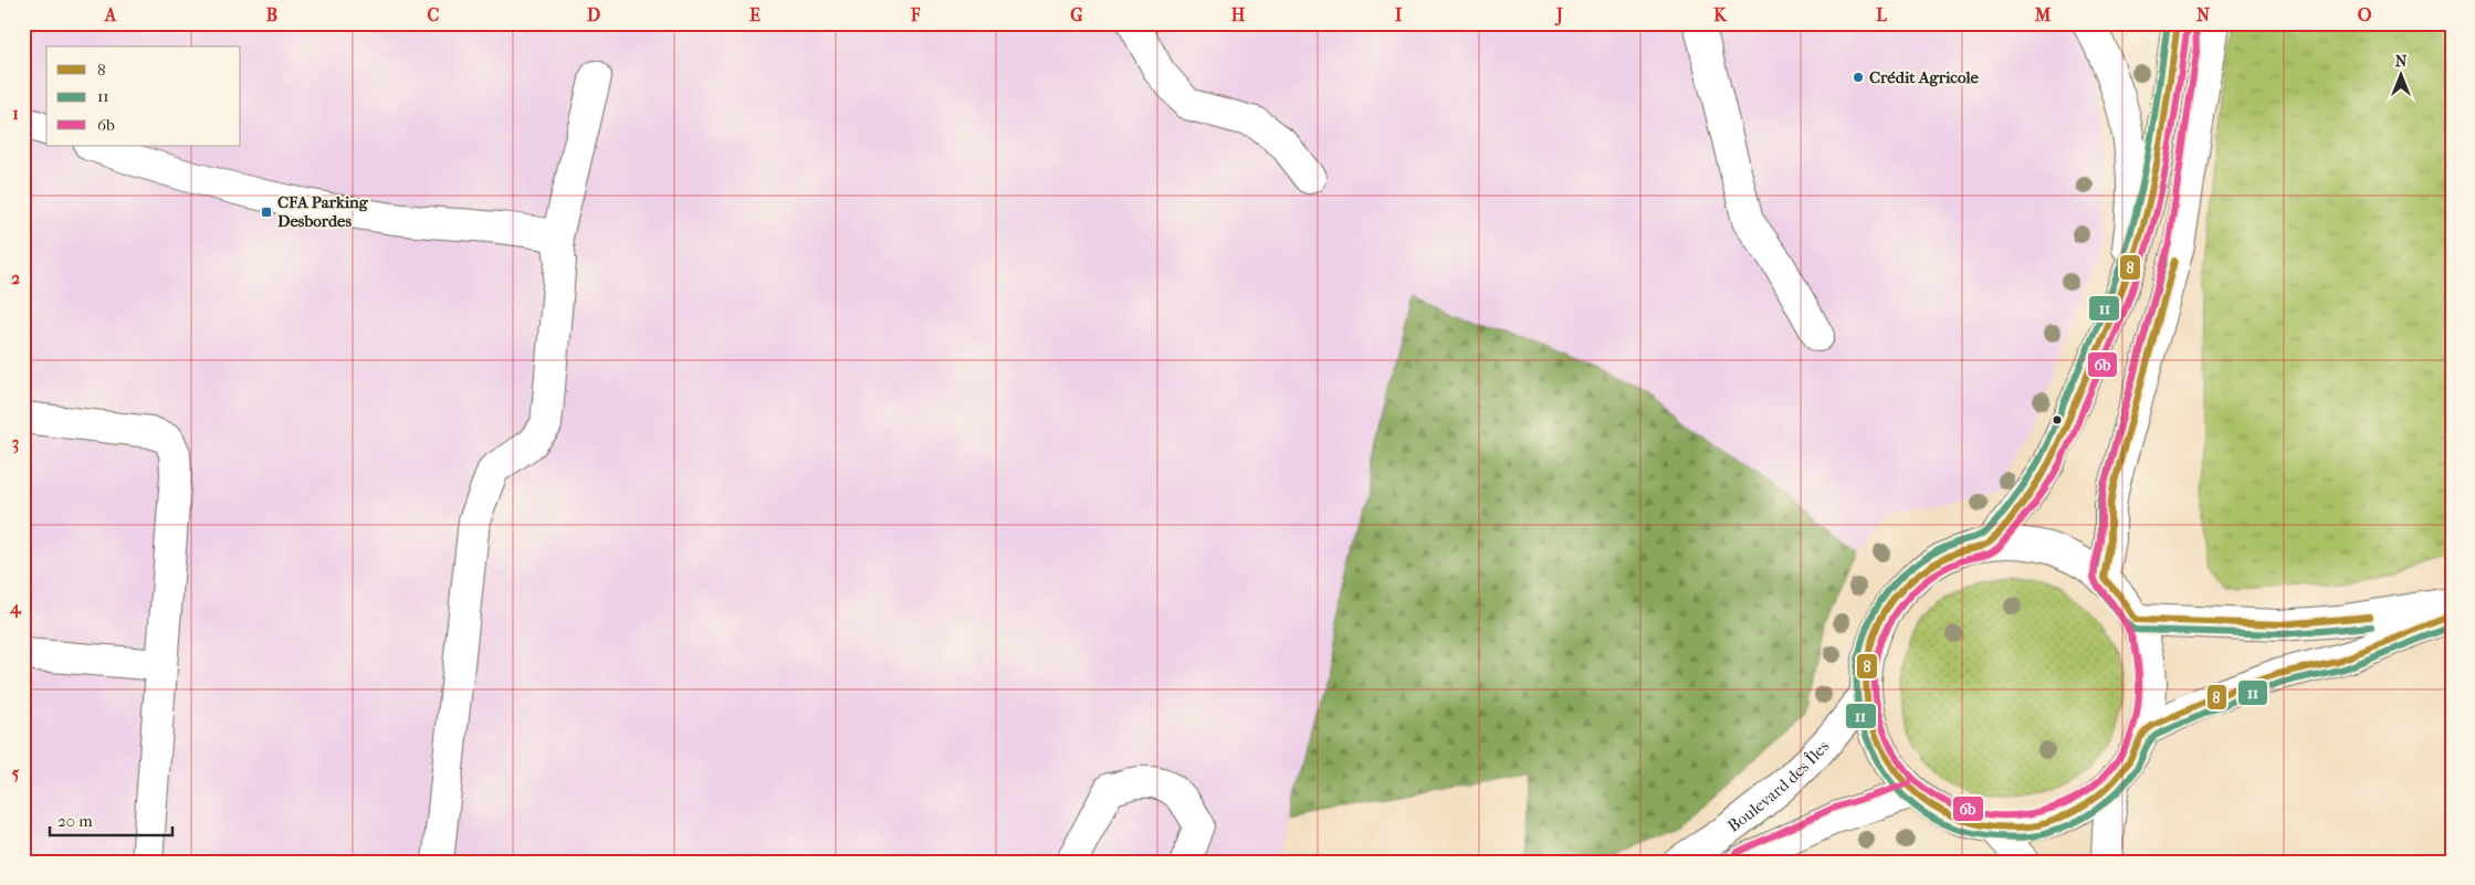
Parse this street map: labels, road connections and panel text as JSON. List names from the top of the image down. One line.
{"streets":{"main road":["Boulevard des Îles"]},"places":{"other":["Crédit Agricole"],"transit":["CFA Parking Desbordes"]},"lines":["transit line 8","transit line 11","transit line 6b"],"legend":["8","11","6b"],"scale_bar":"20 m","north":"top","grid":{"columns":["A","B","C","D","E","F","G","H","I","J","K","L","M","N","O"],"rows":["1","2","3","4","5"]}}
